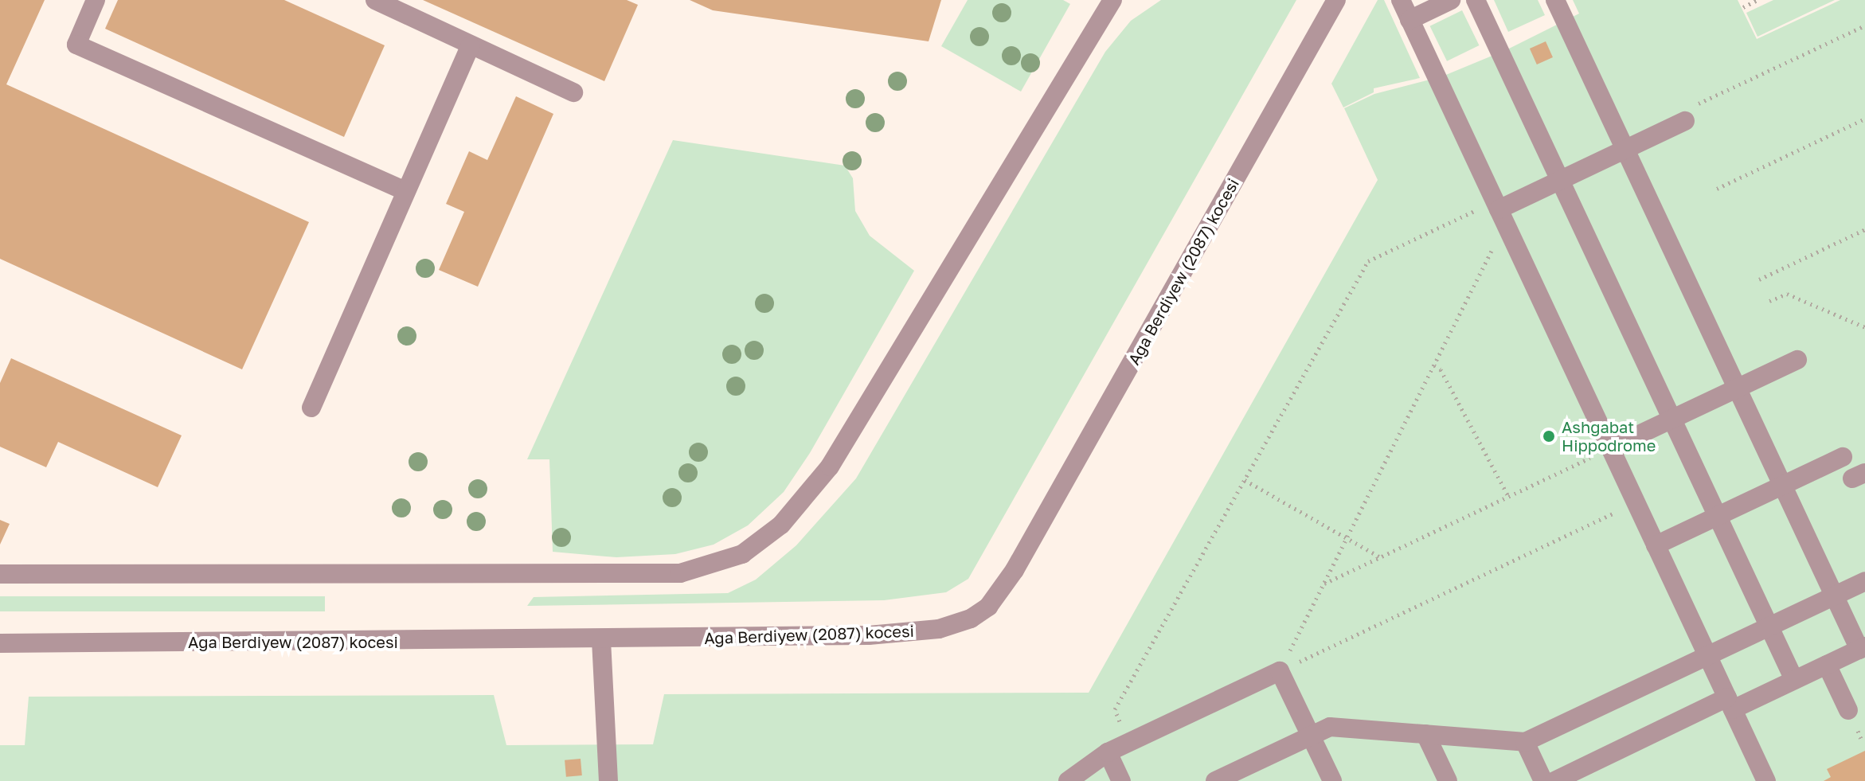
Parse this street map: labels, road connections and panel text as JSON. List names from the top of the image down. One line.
{"streets":{"street":["Aga Berdiyew (2087) kocesi"]},"places":["Ashgabat Hippodrome"]}
